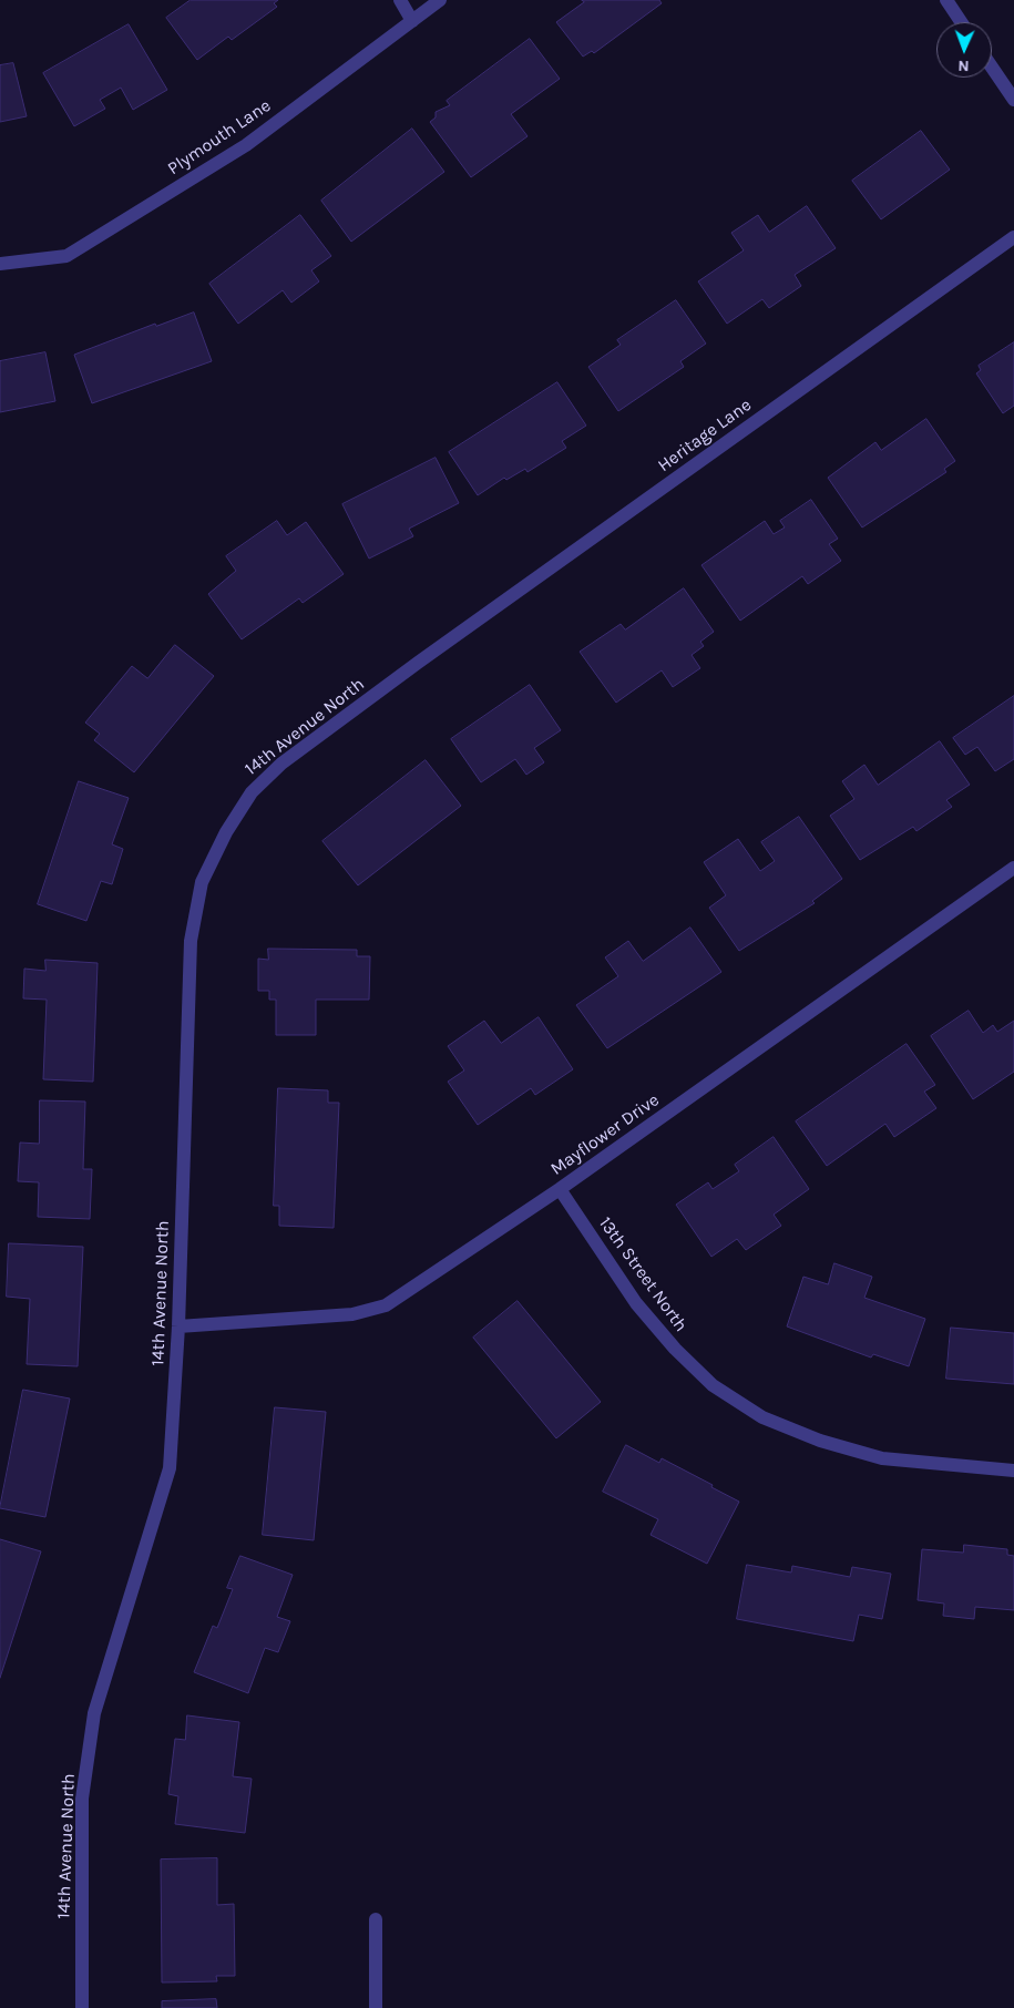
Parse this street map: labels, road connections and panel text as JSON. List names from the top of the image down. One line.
{"streets":{"street":["Plymouth Lane","Heritage Lane","14th Avenue North","Mayflower Drive","13th Street North"]},"crossings":[["Heritage Lane","14th Avenue North"],["14th Avenue North","Mayflower Drive"],["Mayflower Drive","13th Street North"]],"north":"bottom"}
